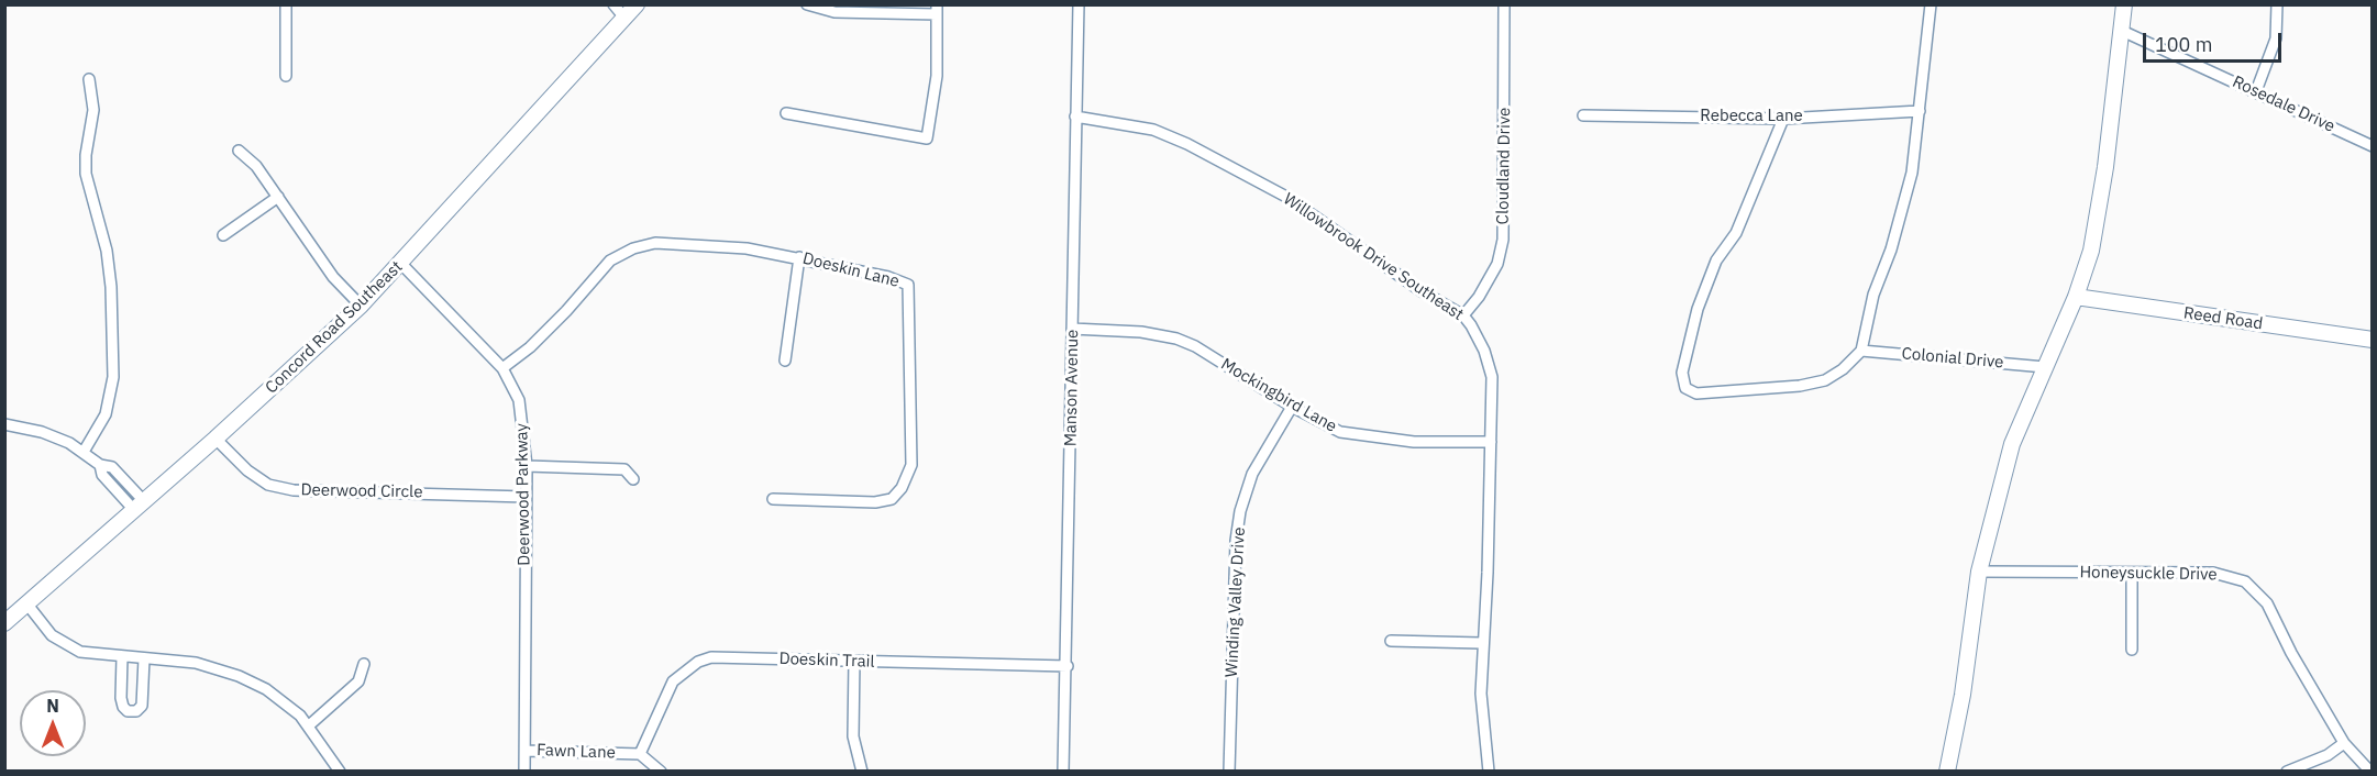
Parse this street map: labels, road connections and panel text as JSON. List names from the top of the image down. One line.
{"streets":{"street":["Rosedale Drive","Rebecca Lane","Cloudland Drive","Willowbrook Drive Southeast","Doeskin Lane","Reed Road","Concord Road Southeast","Colonial Drive","Manson Avenue","Mockingbird Lane","Deerwood Circle","Deerwood Parkway","Honeysuckle Drive","Winding Valley Drive","Doeskin Trail","Fawn Lane"]},"crossings":[["Cloudland Drive","Willowbrook Drive Southeast"],["Willowbrook Drive Southeast","Manson Avenue"],["Willowbrook Drive Southeast","Mockingbird Lane"],["Doeskin Lane","Deerwood Parkway"],["Concord Road Southeast","Deerwood Circle"],["Concord Road Southeast","Deerwood Parkway"],["Manson Avenue","Mockingbird Lane"],["Manson Avenue","Doeskin Trail"],["Mockingbird Lane","Winding Valley Drive"],["Deerwood Circle","Deerwood Parkway"],["Deerwood Parkway","Fawn Lane"],["Doeskin Trail","Fawn Lane"]],"scale_bar":"100 m","north":"top"}
